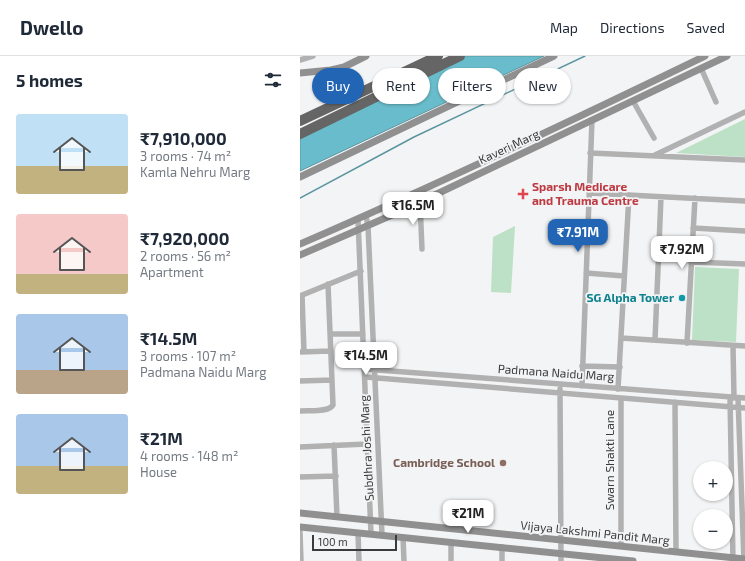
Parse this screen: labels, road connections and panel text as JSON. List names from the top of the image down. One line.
{"streets":{"street":["Kaveri Marg","Padmana Naidu Marg","Subdhra Joshi Marg","Swarn Shakti Lane","Vijaya Lakshmi Pandit Marg"]},"crossings":[["Kaveri Marg","Subdhra Joshi Marg"],["Padmana Naidu Marg","Subdhra Joshi Marg"],["Padmana Naidu Marg","Swarn Shakti Lane"],["Subdhra Joshi Marg","Vijaya Lakshmi Pandit Marg"],["Swarn Shakti Lane","Vijaya Lakshmi Pandit Marg"]],"places":{"health":["Sparsh Medicare and Trauma Centre"],"other":["SG Alpha Tower","Cambridge School"]},"scale_bar":"100 m","page":{"header":"Dwello","nav":["Map","Directions","Saved"],"heading":"5 homes","chip":["Buy","Rent","Filters","New"],"list":[{"name":"₹7,910,000","note":"3 rooms · 74 m² · Kamla Nehru Marg"},{"name":"₹7,920,000","note":"2 rooms · 56 m² · Apartment"},{"name":"₹14.5M","note":"3 rooms · 107 m² · Padmana Naidu Marg"},{"name":"₹21M","note":"4 rooms · 148 m² · House"}],"price":["₹16.5M","₹7.91M","₹7.92M","₹14.5M","₹21M"],"map_buttons":["+","−"],"scale":"100 m"}}
